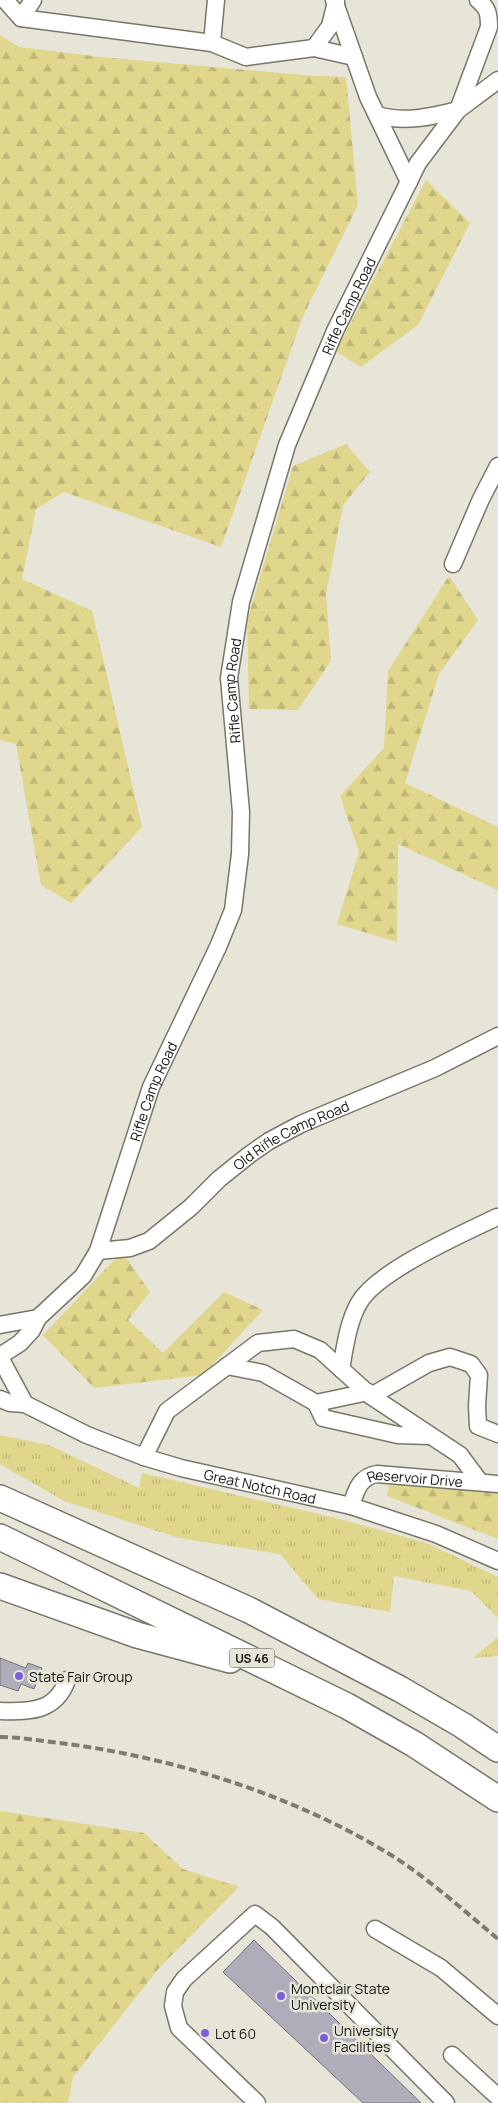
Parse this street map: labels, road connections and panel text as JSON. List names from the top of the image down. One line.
{"streets":{"highway":["US 46"],"street":["Rifle Camp Road","Old Rifle Camp Road","Reservoir Drive","Great Notch Road"]},"crossings":[["Rifle Camp Road","Old Rifle Camp Road"],["Reservoir Drive","Great Notch Road"]],"places":["State Fair Group","Montclair State University","Lot 60","University Facilities"]}
